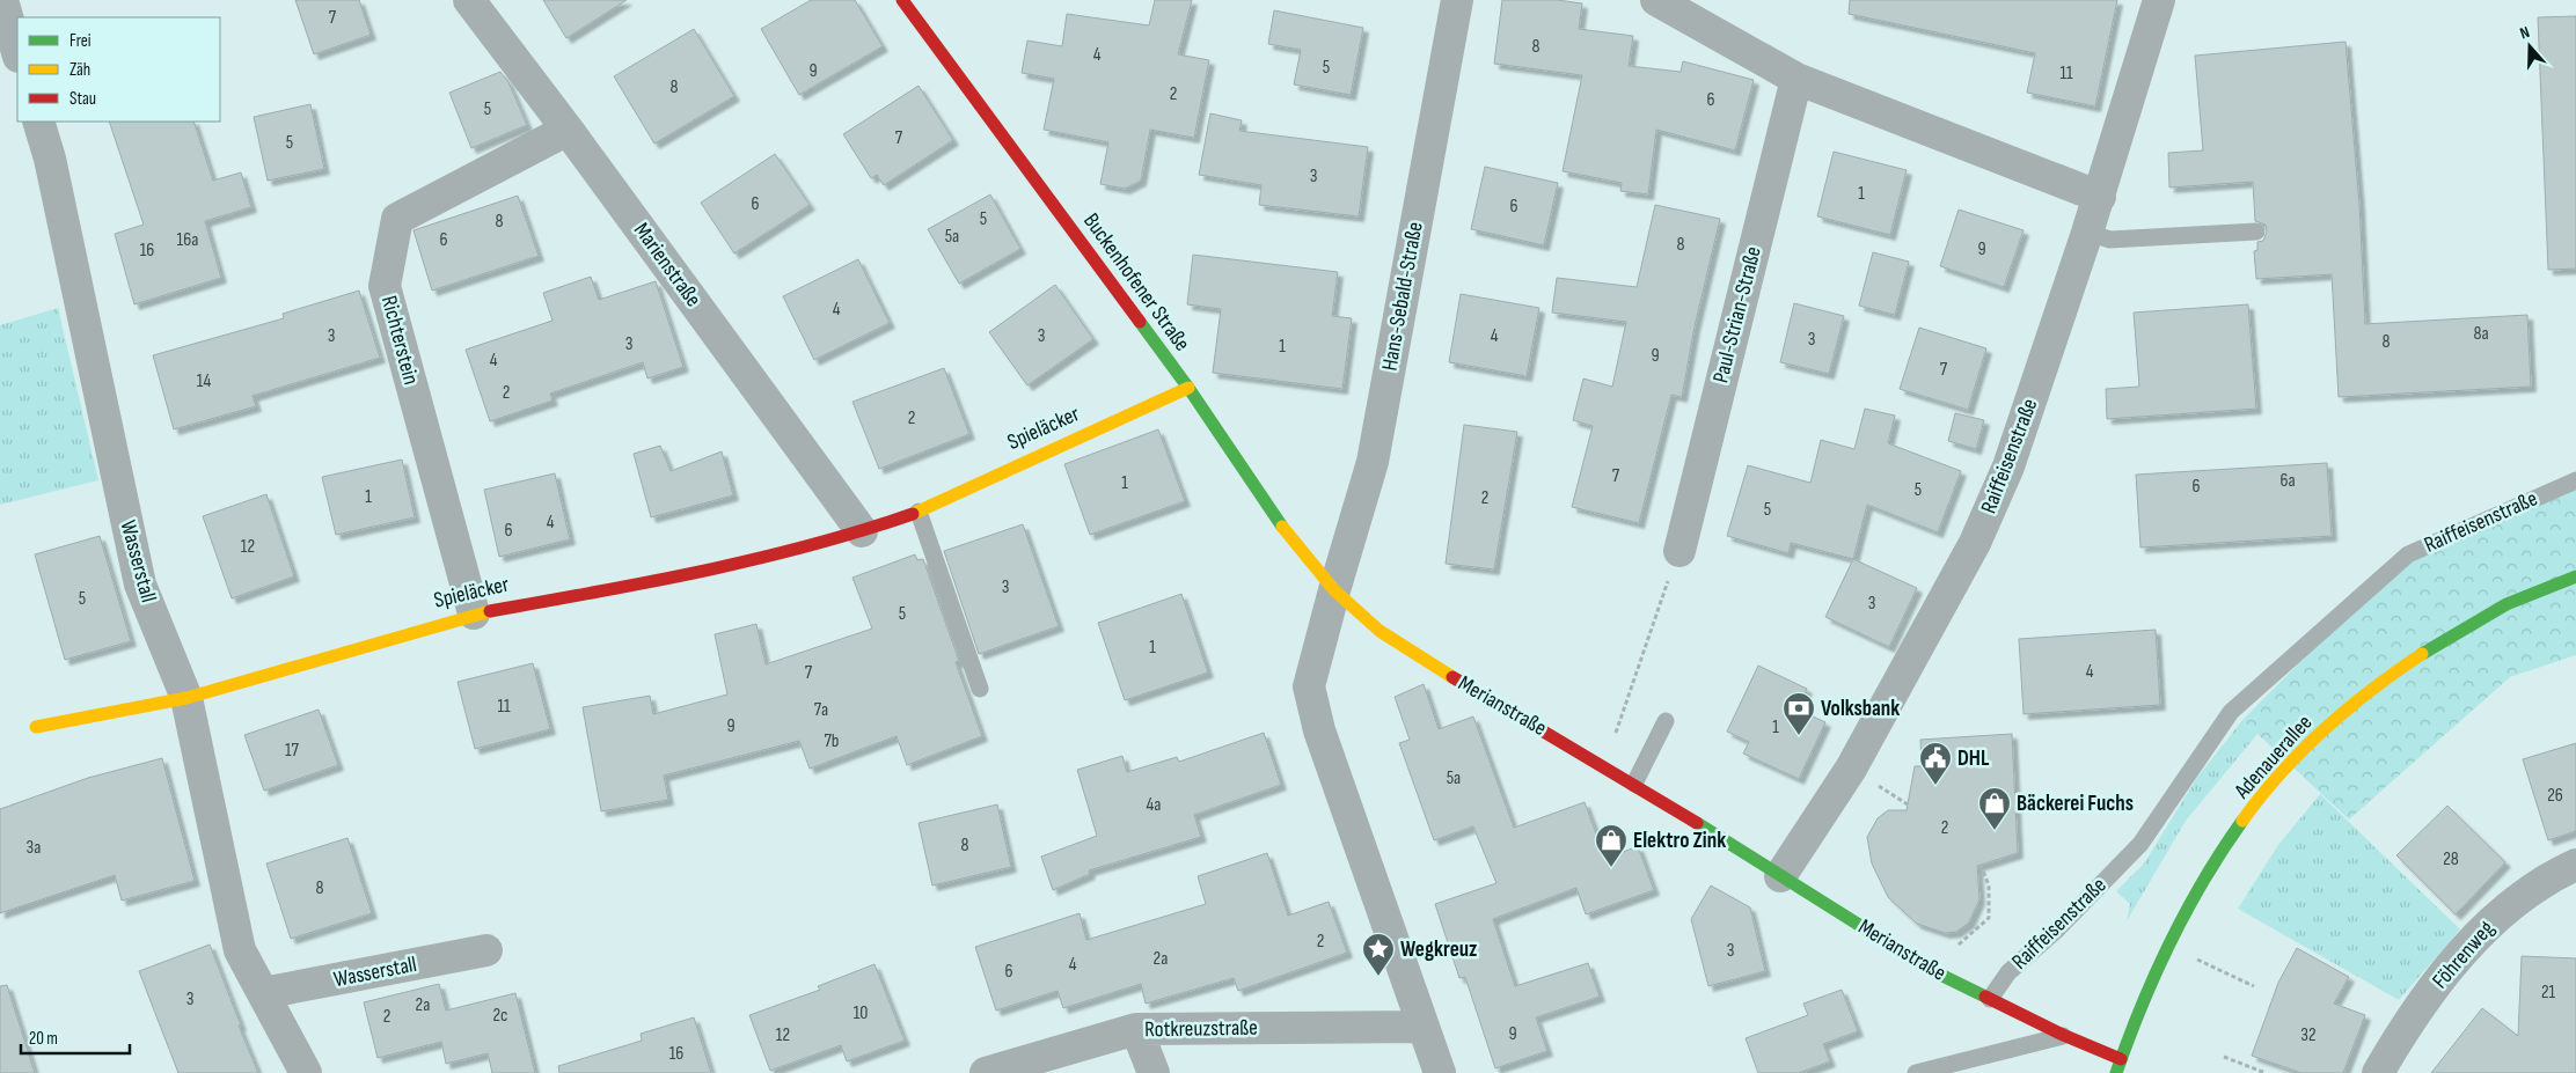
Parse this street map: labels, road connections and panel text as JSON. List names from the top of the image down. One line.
{"streets":{"street":["Marienstraße","Buckenhofener Straße","Hans-Sebald-Straße","Paul-Strian-Straße","Richterstein","Spieläcker","Raiffeisenstraße","Wasserstall","Merianstraße","Adenauerallee","Föhrenweg","Rotkreuzstraße"]},"crossings":[["Marienstraße","Richterstein"],["Marienstraße","Spieläcker"],["Buckenhofener Straße","Hans-Sebald-Straße"],["Buckenhofener Straße","Spieläcker"],["Buckenhofener Straße","Merianstraße"],["Hans-Sebald-Straße","Merianstraße"],["Richterstein","Spieläcker"],["Spieläcker","Wasserstall"],["Raiffeisenstraße","Merianstraße"],["Merianstraße","Adenauerallee"]],"places":{"bank":["Volksbank"],"public building":["DHL"],"shop":["Bäckerei Fuchs","Elektro Zink"],"place":["Wegkreuz"]},"house_numbers":["7","8","4","5","9","11","8","2","6","5","7","5","3","1","6","6","5","8","5a","16a","6","8","9","16","4","8a","3","3","4","3","8","3","1","9","4","7","14","2","2","7","6a","1","6","5","1","2","5","4","6","12","3","5","3","5","1","4","7","11","7a","9","1","7b","17","5a","26","4a","2","8","3a","28","8","2","3","2a","4","6","21","3","2a","10","2c","2","9","12","32","16"],"legend":["Frei","Zäh","Stau"],"scale_bar":"20 m","north":"top"}
